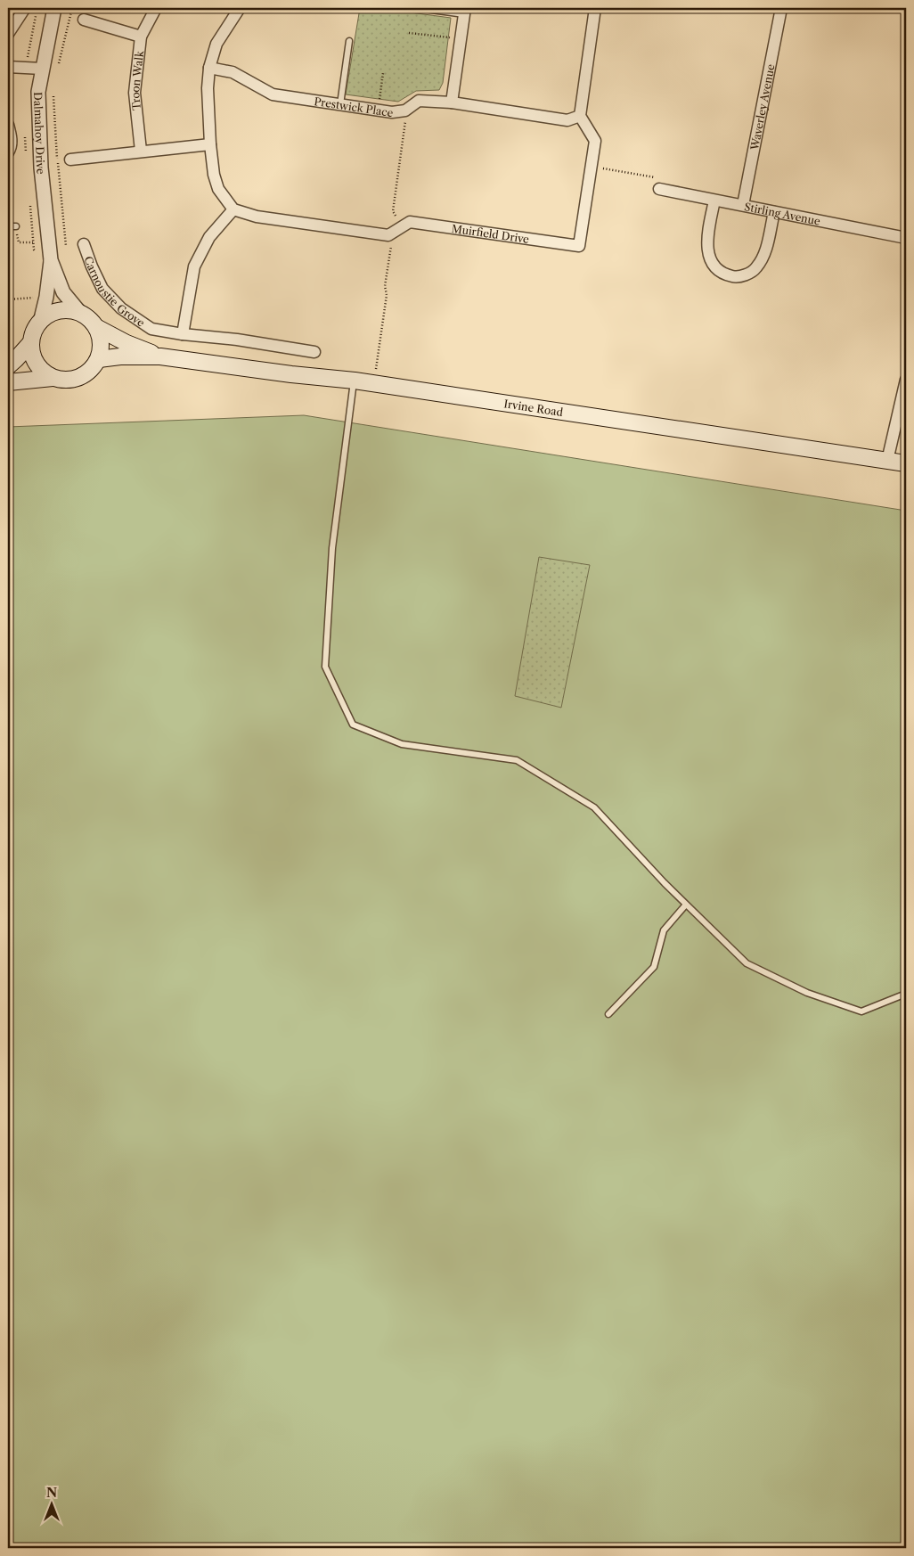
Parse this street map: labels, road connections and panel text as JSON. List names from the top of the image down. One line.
{"streets":{"main road":["Irvine Road"],"street":["Troon Walk","Prestwick Place","Waverley Avenue","Dalmahoy Drive","Stirling Avenue","Muirfield Drive","Carnoustie Grove"]},"crossings":[["Prestwick Place","Muirfield Drive"],["Waverley Avenue","Stirling Avenue"]],"north":"top"}
